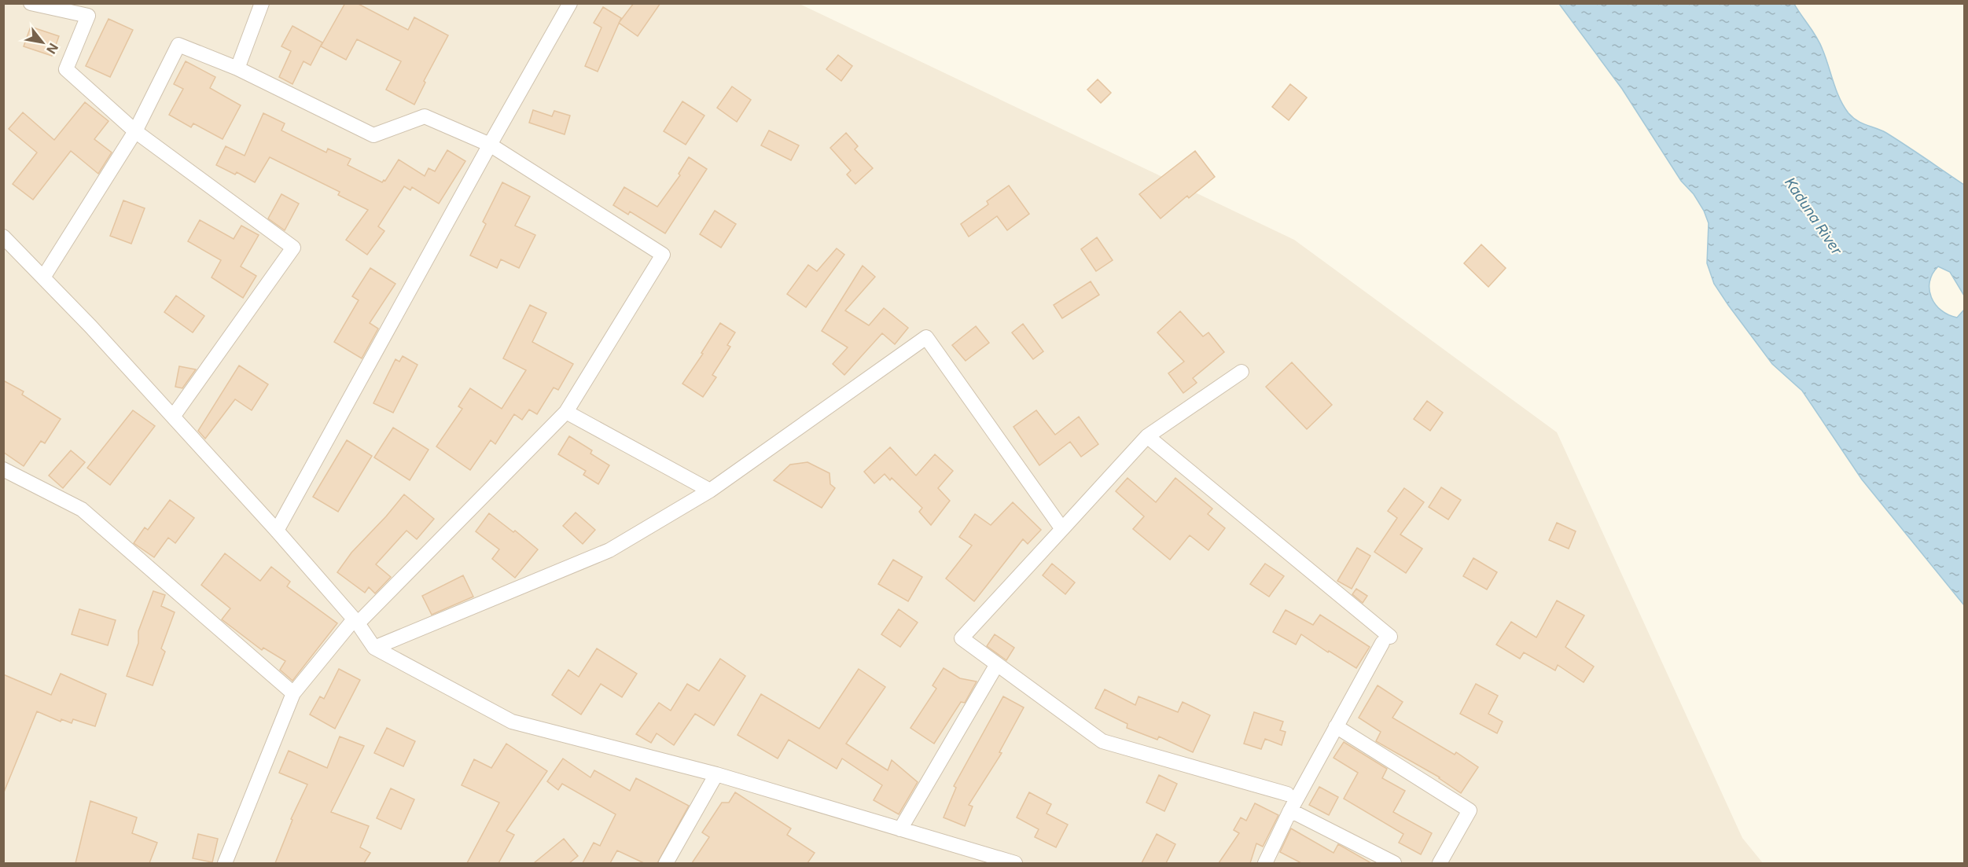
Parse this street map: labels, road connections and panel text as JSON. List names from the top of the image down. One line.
{"water":["Kaduna River"],"north":"bottom right"}
